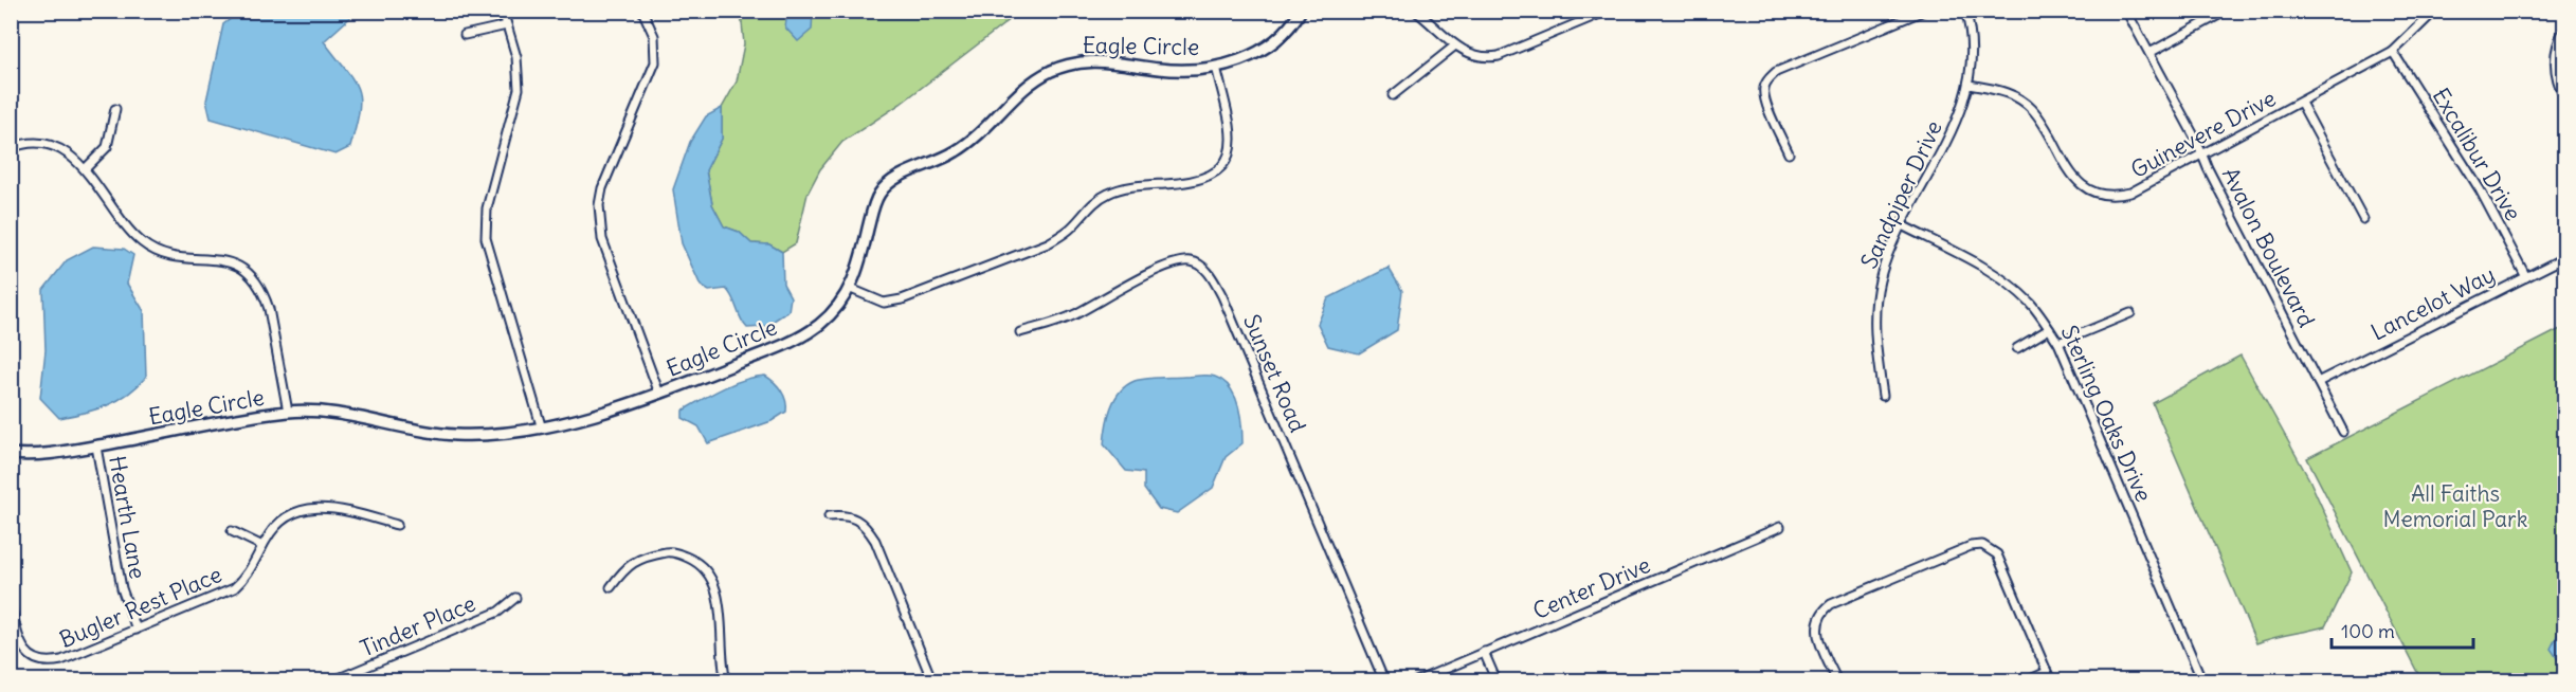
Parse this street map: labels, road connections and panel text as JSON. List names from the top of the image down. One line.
{"streets":{"street":["Eagle Circle","Guinevere Drive","Excalibur Drive","Sandpiper Drive","Avalon Boulevard","Lancelot Way","Sunset Road","Sterling Oaks Drive","Hearth Lane","Center Drive","Bugler Rest Place","Tinder Place"]},"crossings":[["Eagle Circle","Hearth Lane"],["Guinevere Drive","Excalibur Drive"],["Guinevere Drive","Sandpiper Drive"],["Guinevere Drive","Avalon Boulevard"],["Excalibur Drive","Lancelot Way"],["Sandpiper Drive","Sterling Oaks Drive"],["Avalon Boulevard","Lancelot Way"],["Hearth Lane","Bugler Rest Place"]],"parks":["All Faiths Memorial Park"],"scale_bar":"100 m"}
